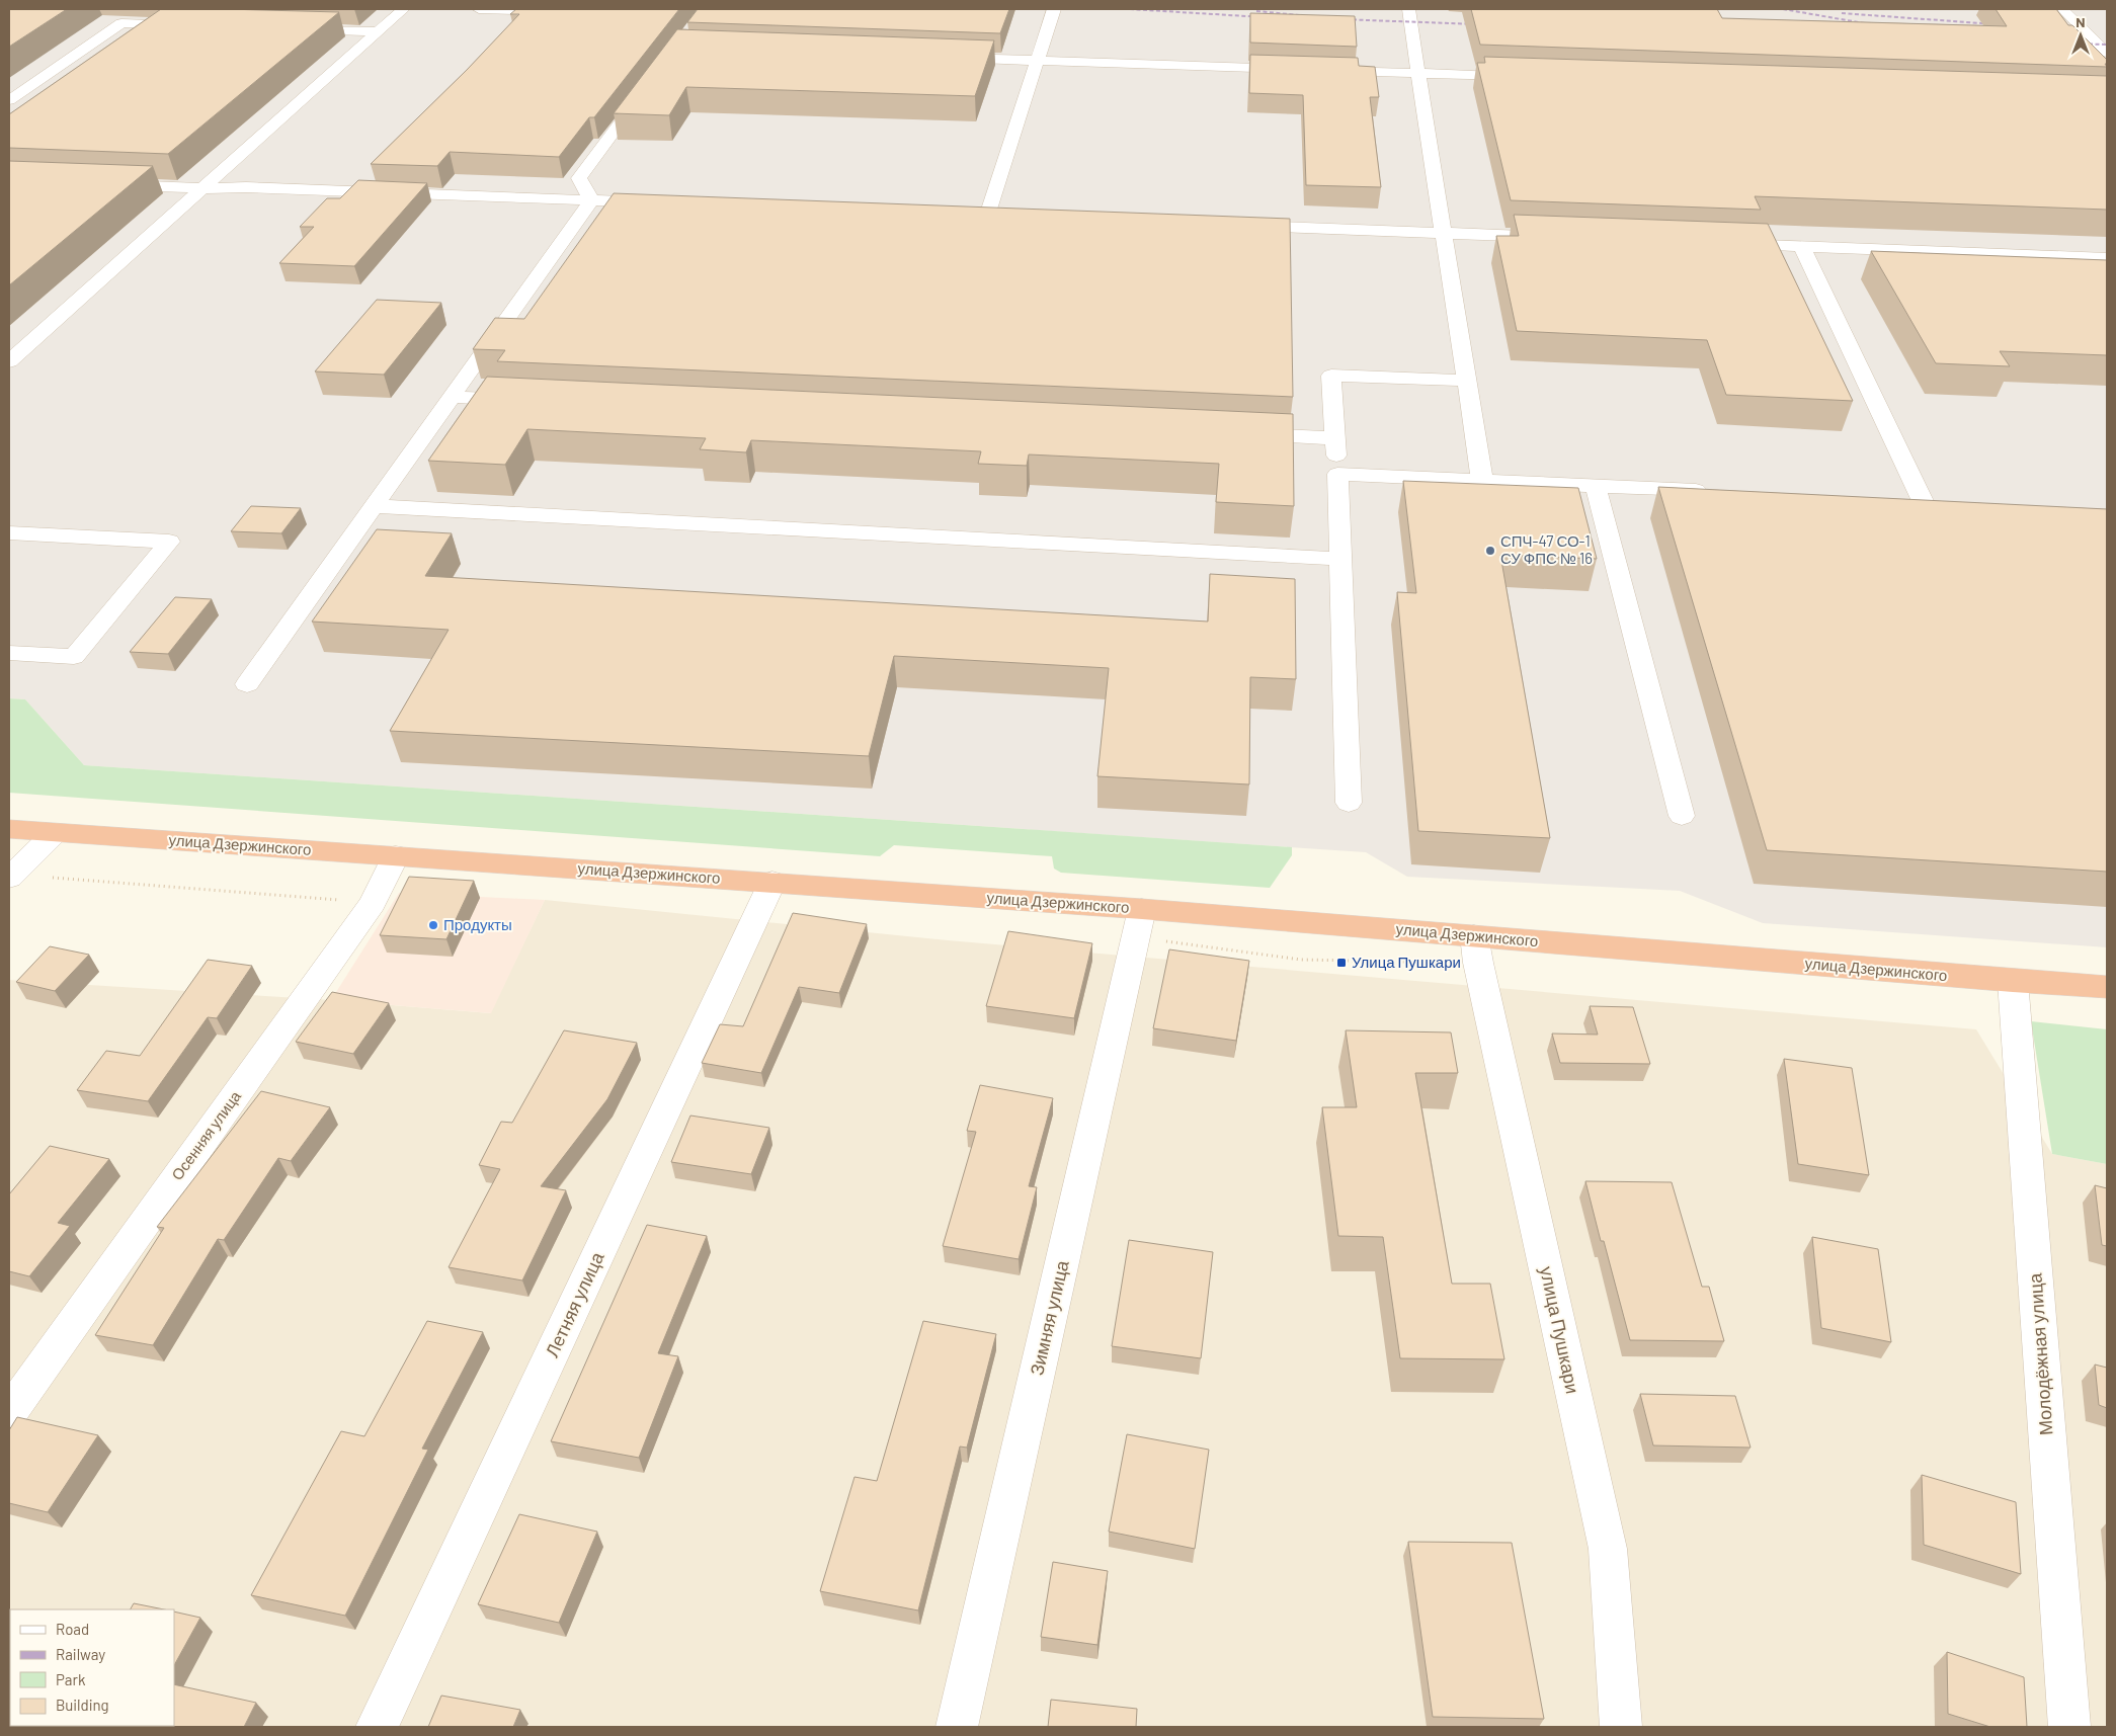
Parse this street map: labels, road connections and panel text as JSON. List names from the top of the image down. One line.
{"streets":{"highway":["улица Дзержинского"],"street":["Осенняя улица","Летняя улица","Зимняя улица","улица Пушкари","Молодёжная улица"]},"crossings":[["улица Дзержинского","Осенняя улица"],["улица Дзержинского","Летняя улица"],["улица Дзержинского","Зимняя улица"],["улица Дзержинского","улица Пушкари"],["улица Дзержинского","Молодёжная улица"]],"places":{"other":["СПЧ-47 СО-1 СУ ФПС № 16","Продукты"],"transit":["Улица Пушкари"]},"legend":["Road","Railway","Park","Building"],"north":"top"}
